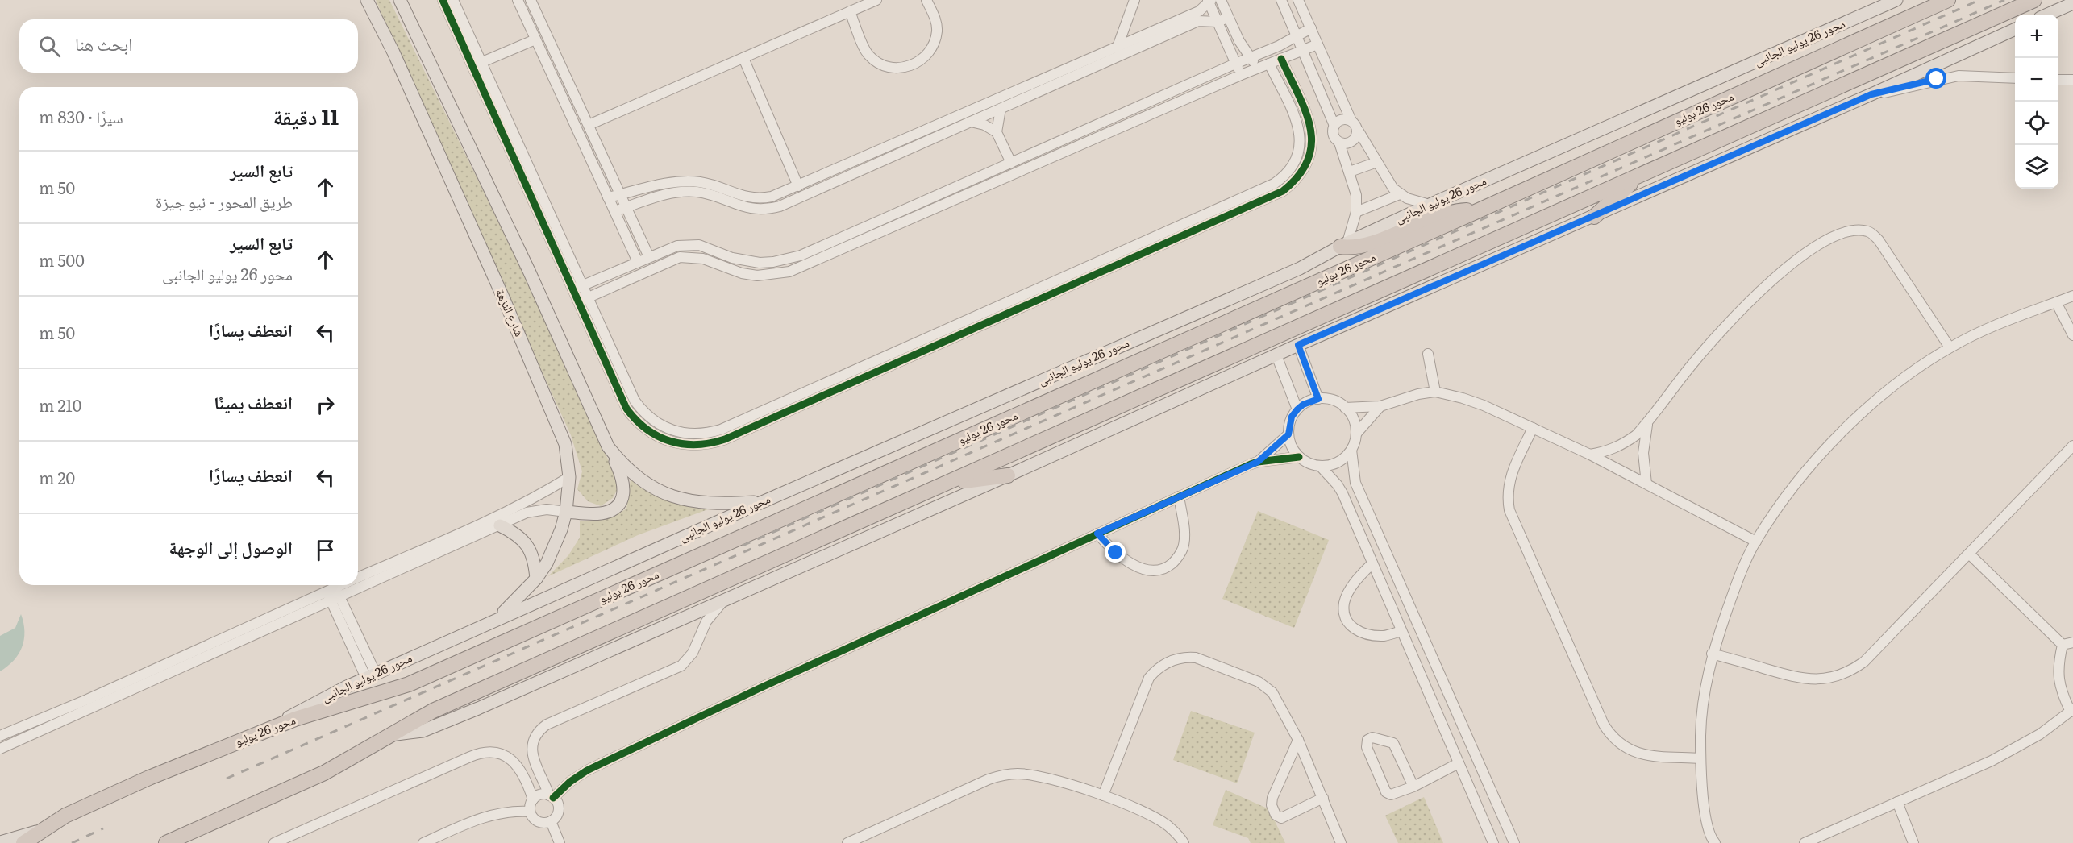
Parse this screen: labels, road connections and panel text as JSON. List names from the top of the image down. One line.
{"streets":{"highway":["محور 26 يوليو"],"main road":["محور 26 يوليو الجانبى","شارع النزهة"]},"crossings":[["محور 26 يوليو الجانبى","محور 26 يوليو"],["محور 26 يوليو الجانبى","شارع النزهة"]],"page":{"map_buttons":["+","−"],"search":"ابحث هنا","heading":["11 دقيقة","سيرًا · 830 m"],"list":[["تابع السير","طريق المحور - نيو جيزة","50 m"],["تابع السير","محور 26 يوليو الجانبى","500 m"],["انعطف يسارًا","50 m"],["انعطف يمينًا","210 m"],["انعطف يسارًا","20 m"],"الوصول إلى الوجهة"]}}
